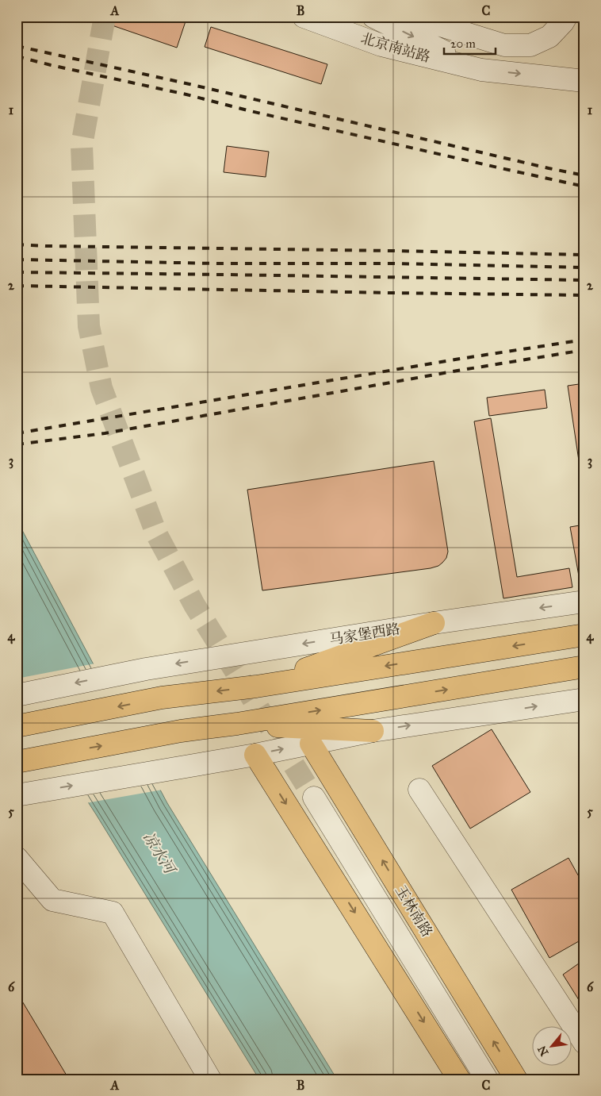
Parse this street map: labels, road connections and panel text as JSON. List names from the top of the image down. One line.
{"streets":{"main road":["玉林南路"],"street":["北京南站路","马家堡西路"]},"water":["凉水河"],"scale_bar":"20 m","north":"bottom left","grid":{"columns":["A","B","C"],"rows":["1","2","3","4","5","6"]}}
